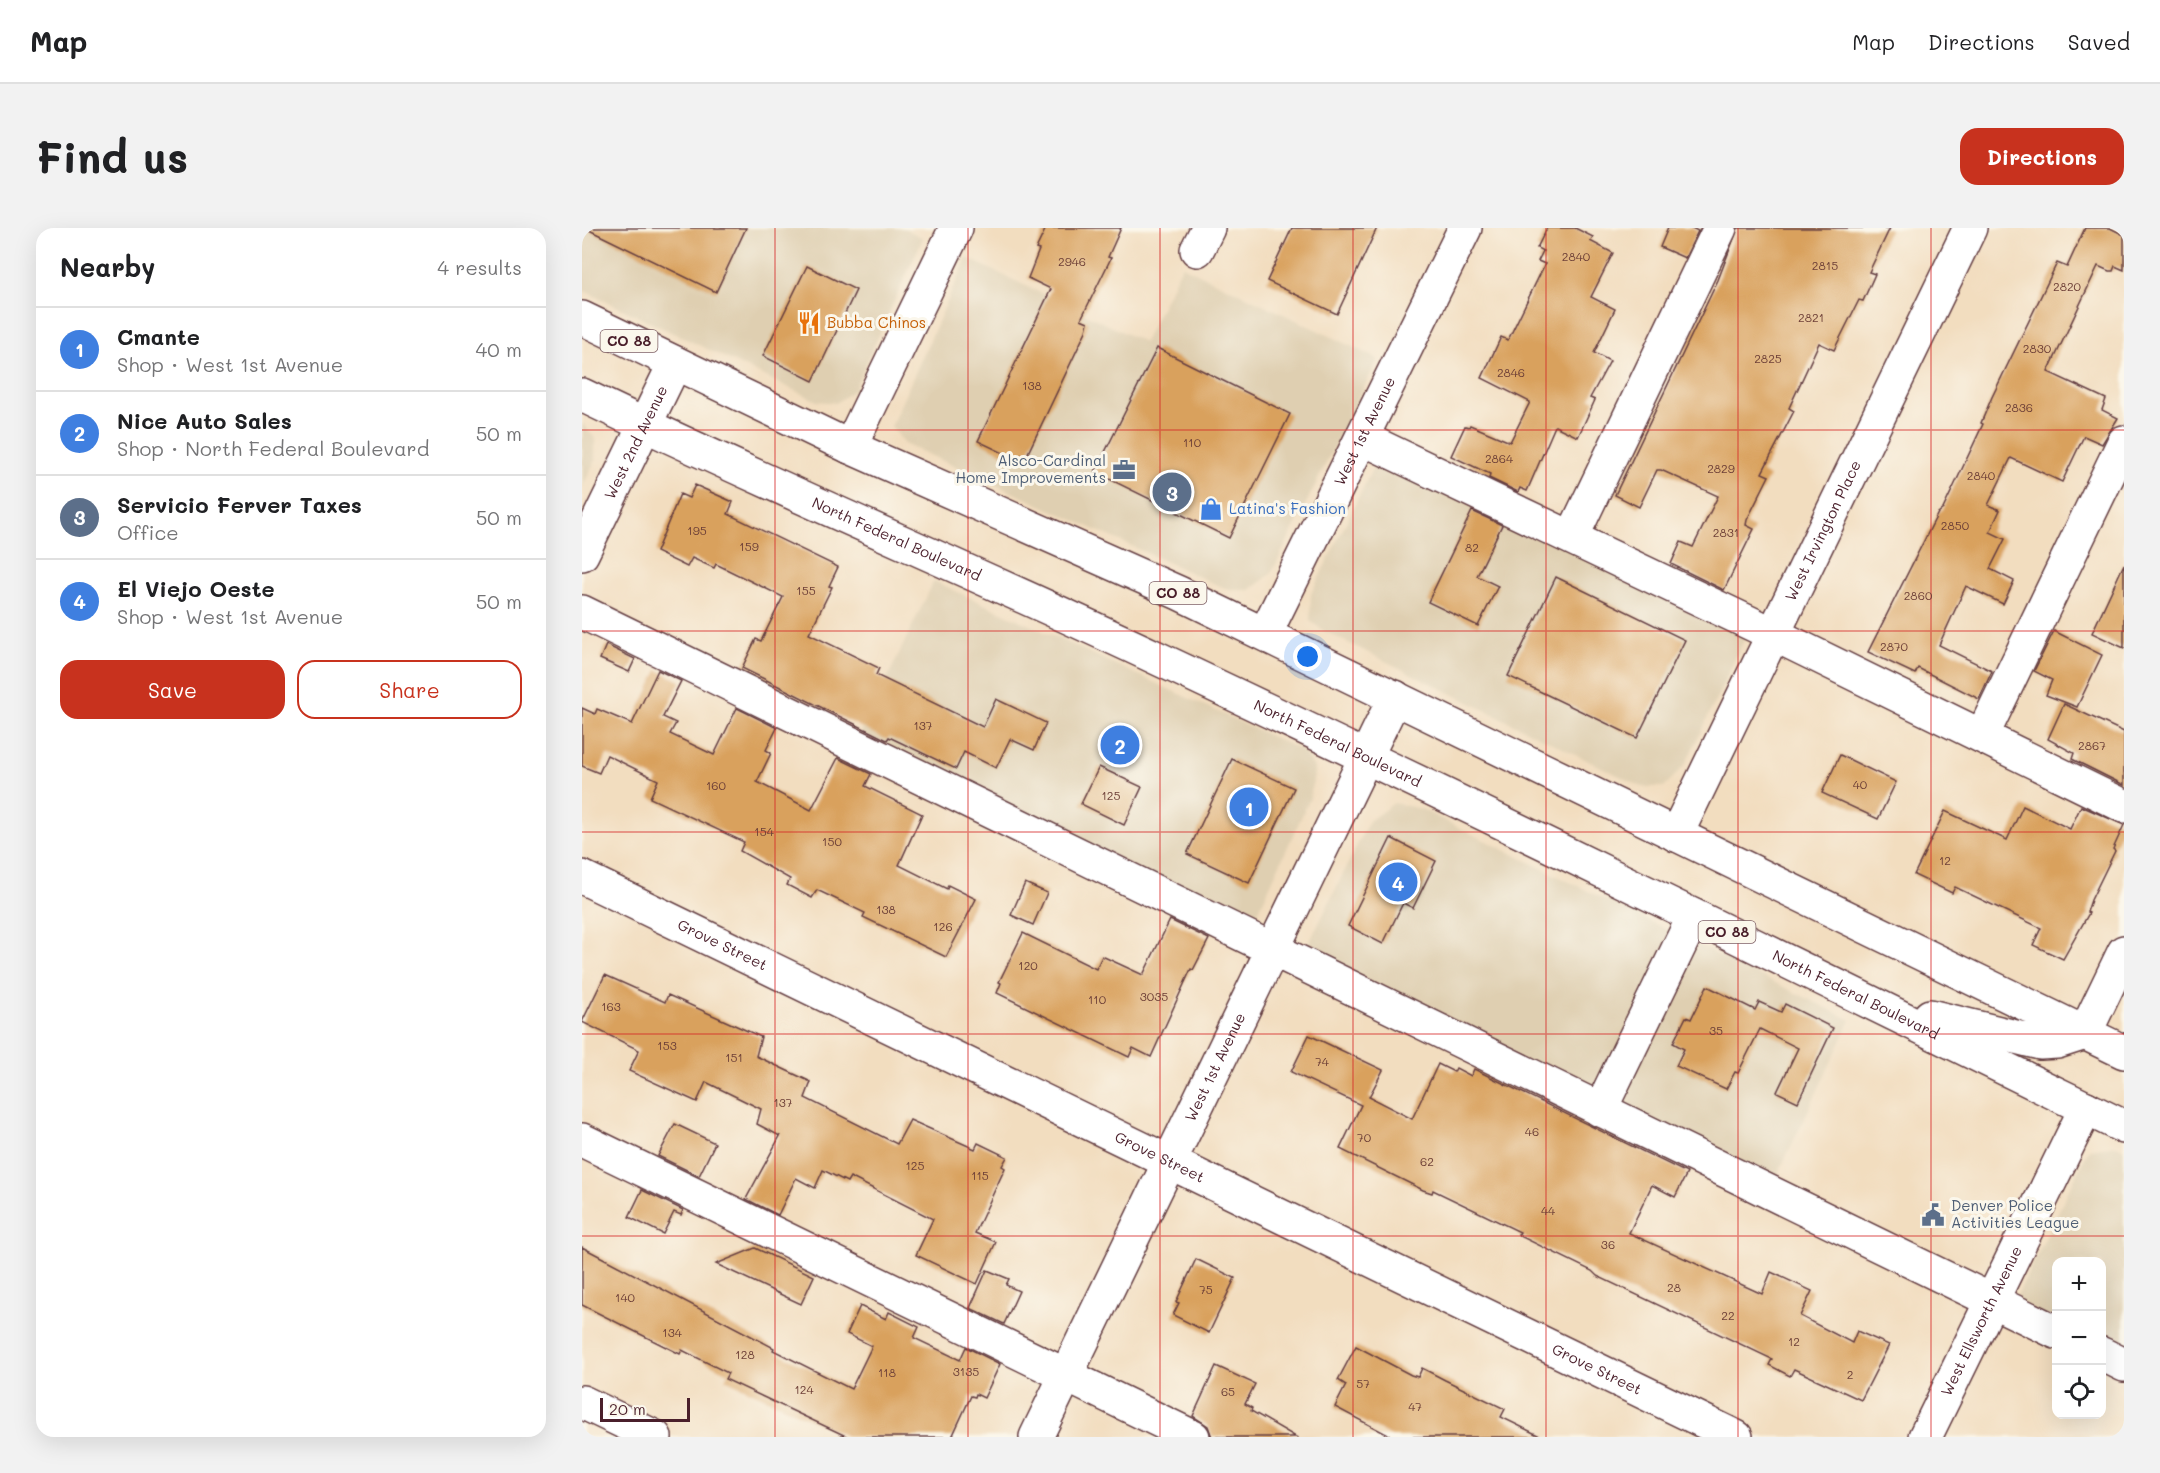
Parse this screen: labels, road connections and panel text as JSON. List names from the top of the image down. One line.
{"streets":{"street":["CO 88","West 1st Avenue","West 2nd Avenue","West Irvington Place","North Federal Boulevard","Grove Street","West Ellsworth Avenue"]},"crossings":[["CO 88","West 1st Avenue"],["CO 88","West 2nd Avenue"],["CO 88","West Irvington Place"],["CO 88","North Federal Boulevard"],["CO 88","West Ellsworth Avenue"],["West 1st Avenue","North Federal Boulevard"],["West 1st Avenue","Grove Street"],["West 2nd Avenue","North Federal Boulevard"],["North Federal Boulevard","West Ellsworth Avenue"]],"places":{"restaurant":["Bubba Chinos"],"office":["Alsco-Cardinal Home Improvements"],"shop":["Latina's Fashion"],"public building":["Denver Police Activities League"]},"house_numbers":["2840","2946","2815","2820","2821","2830","2825","2846","138","2836","110","2864","2829","2840","2850","195","2831","159","82","155","2860","2870","137","2867","40","160","125","154","150","12","138","126","120","3035","110","163","35","153","151","74","137","46","70","62","125","115","44","36","28","75","140","22","134","12","128","3135","118","2","57","124","65","47"],"scale_bar":"20 m","page":{"header":"Map","nav":["Map","Directions","Saved"],"buttons":["Directions",["Save","Share"]],"title":"Find us","heading":["Nearby","4 results"],"list":[{"mark":"1","name":"Cmante","note":"Shop · West 1st Avenue","value":"40 m"},{"mark":"2","name":"Nice Auto Sales","note":"Shop · North Federal Boulevard","value":"50 m"},{"mark":"3","name":"Servicio Ferver Taxes","note":"Office","value":"50 m"},{"mark":"4","name":"El Viejo Oeste","note":"Shop · West 1st Avenue","value":"50 m"}],"pins":["3","2","1","4"],"map_buttons":["+","−"],"scale":"20 m"}}
